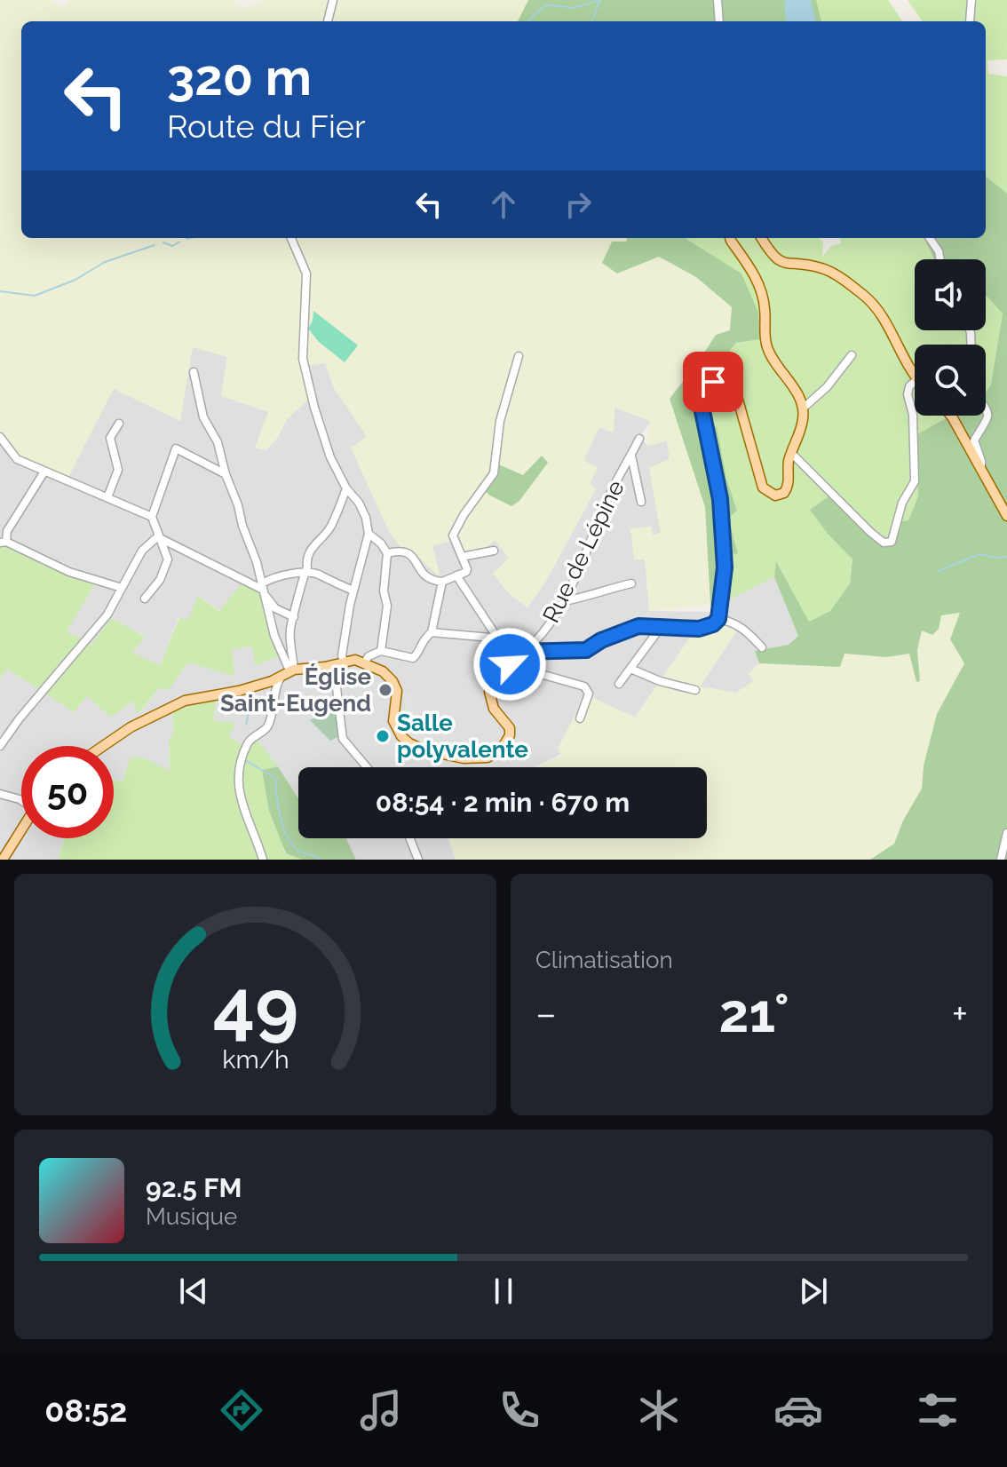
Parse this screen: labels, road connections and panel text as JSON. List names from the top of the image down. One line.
{"streets":{"street":["Rue de Lépine"]},"places":["Église Saint-Eugend","Salle polyvalente"],"page":{"turn":["320 m","Route du Fier"],"limit":"50","trip":"08:54 · 2 min · 670 m","tile":"Climatisation","heat":["−","21°","+"],"song":["92.5 FM","Musique"],"tabs":"08:52","gauge":["49","km/h"]}}
